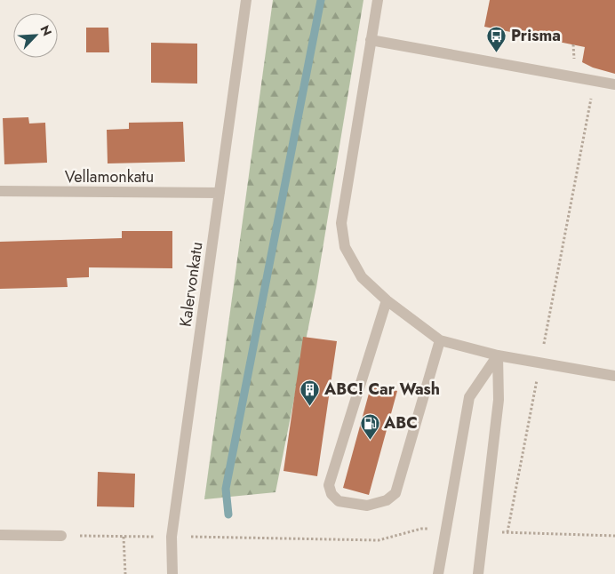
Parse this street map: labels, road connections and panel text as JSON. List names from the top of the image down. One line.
{"streets":{"street":["Vellamonkatu","Kalervonkatu"]},"crossings":[["Vellamonkatu","Kalervonkatu"]],"places":{"bus stop":["Prisma"],"building":["ABC! Car Wash"],"fuel station":["ABC"]},"north":"top right"}
